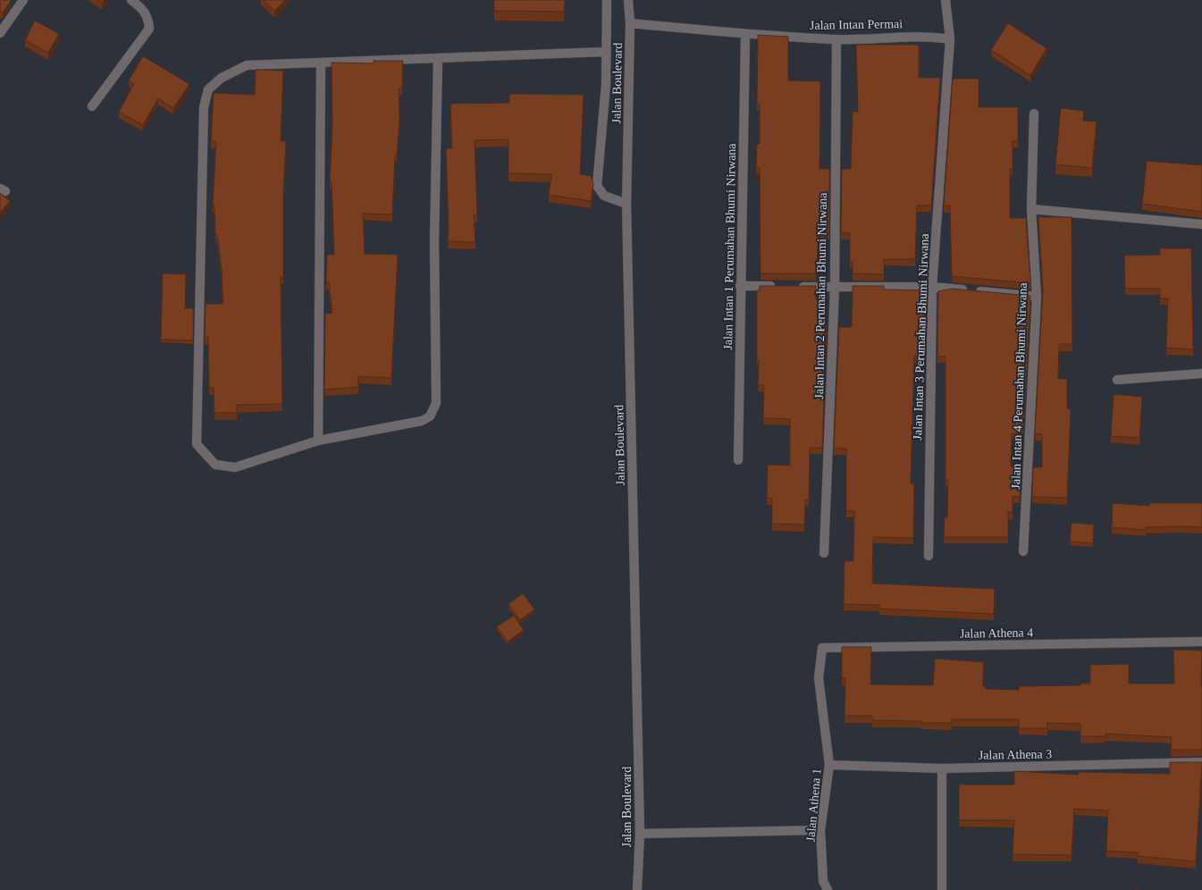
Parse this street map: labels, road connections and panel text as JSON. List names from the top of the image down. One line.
{"streets":{"street":["Jalan Intan Permai","Jalan Boulevard","Jalan Intan 1 Perumahan Bhumi Nirwana","Jalan Intan 2 Perumahan Bhumi Nirwana","Jalan Intan 3 Perumahan Bhumi Nirwana","Jalan Intan 4 Perumahan Bhumi Nirwana","Jalan Athena 4","Jalan Athena 3","Jalan Athena 1"]},"crossings":[["Jalan Intan Permai","Jalan Boulevard"],["Jalan Intan Permai","Jalan Intan 1 Perumahan Bhumi Nirwana"],["Jalan Intan Permai","Jalan Intan 2 Perumahan Bhumi Nirwana"],["Jalan Intan Permai","Jalan Intan 3 Perumahan Bhumi Nirwana"],["Jalan Athena 4","Jalan Athena 1"],["Jalan Athena 3","Jalan Athena 1"]]}
